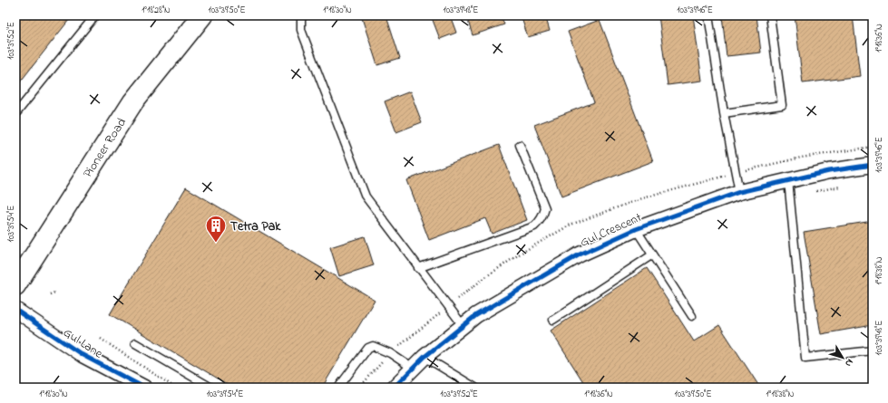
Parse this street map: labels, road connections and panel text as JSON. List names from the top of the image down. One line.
{"streets":{"main road":["Pioneer Road"],"street":["Gul Crescent","Gul Lane"]},"places":{"building":["Tetra Pak"]},"north":"bottom right","coordinates":["1°18'28\"N","103°39'50\"E","1°18'30\"N","103°39'48\"E","103°39'46\"E","1°18'36\"N","103°39'52\"E","103°39'54\"E","1°18'38\"N"]}
